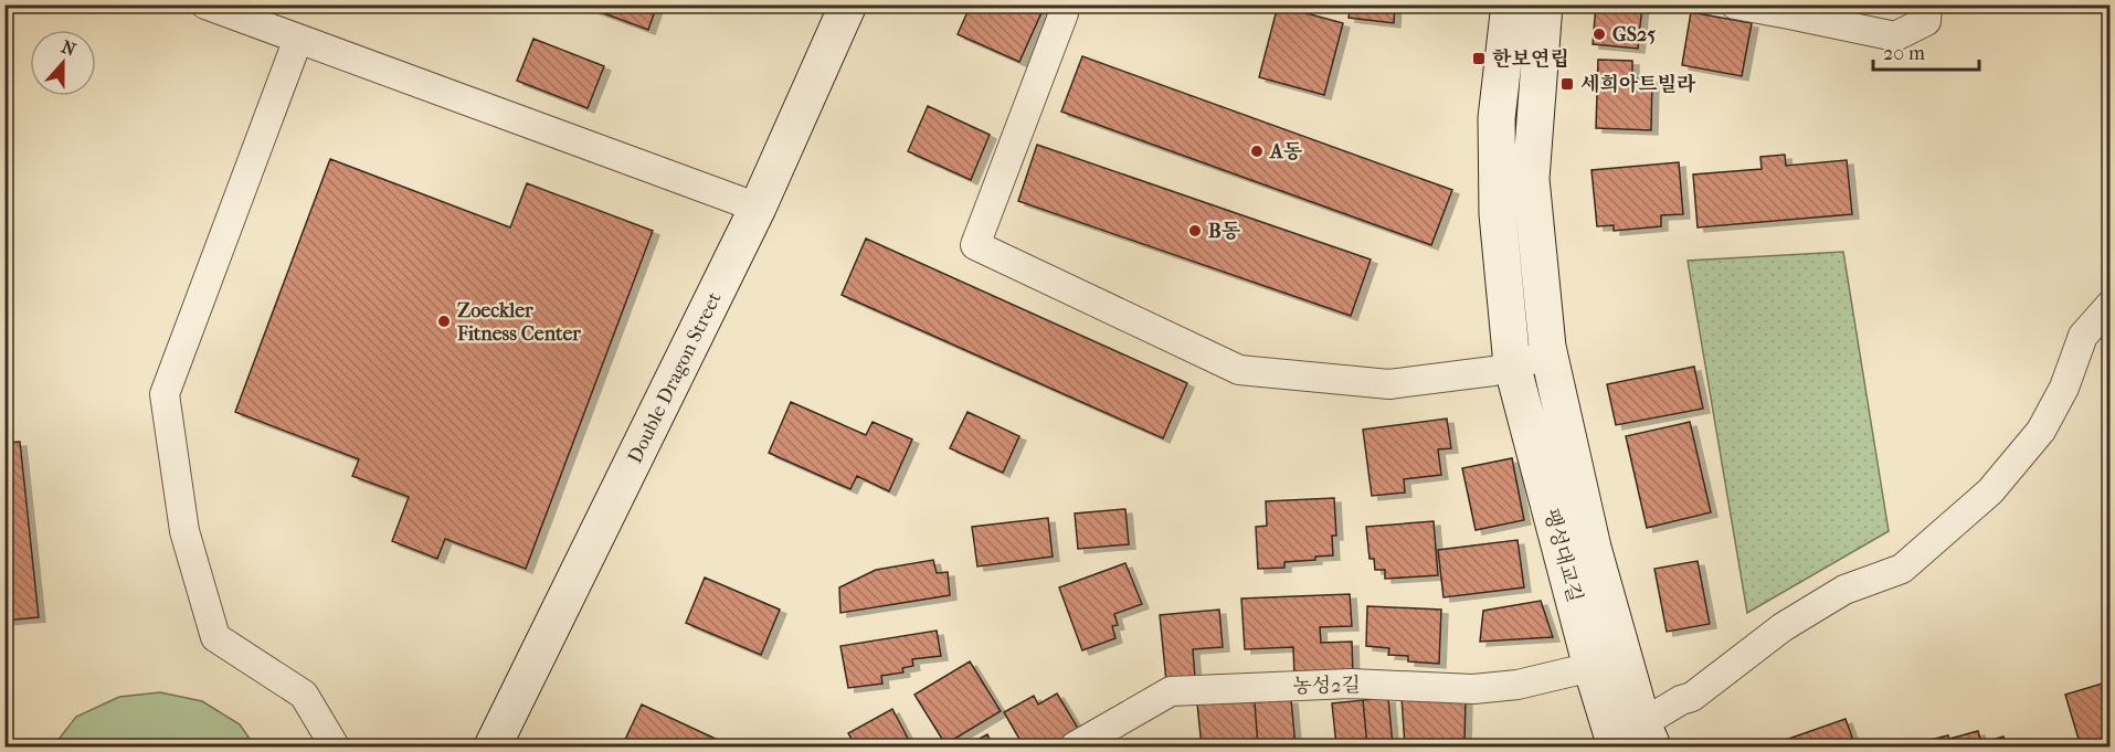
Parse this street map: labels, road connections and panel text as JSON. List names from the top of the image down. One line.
{"streets":{"main road":["Double Dragon Street","팽성대교길"],"street":["농성2길"]},"crossings":[["팽성대교길","농성2길"]],"places":{"other":["GS25","A동","B동","Zoeckler Fitness Center"],"transit":["한보연립","세희아트빌라"]},"scale_bar":"20 m","north":"top"}
